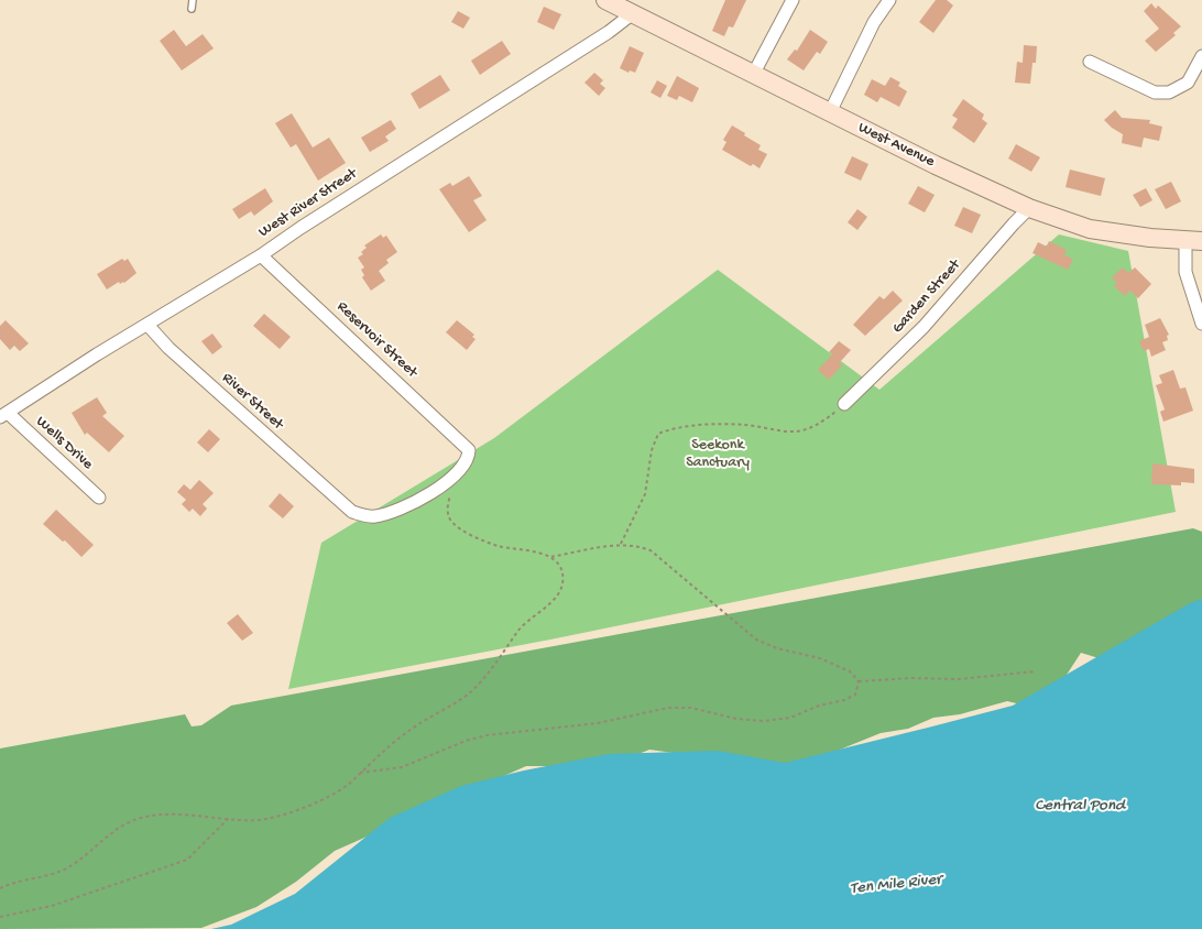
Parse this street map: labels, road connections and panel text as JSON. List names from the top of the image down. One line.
{"streets":{"street":["West Avenue","West River Street","Garden Street","Reservoir Street","River Street","Wells Drive"]},"crossings":[["West Avenue","West River Street"],["West Avenue","Garden Street"],["West River Street","Reservoir Street"],["West River Street","River Street"],["West River Street","Wells Drive"],["Reservoir Street","River Street"]],"water":["Central Pond","Ten Mile River"],"parks":["Seekonk Sanctuary"]}
